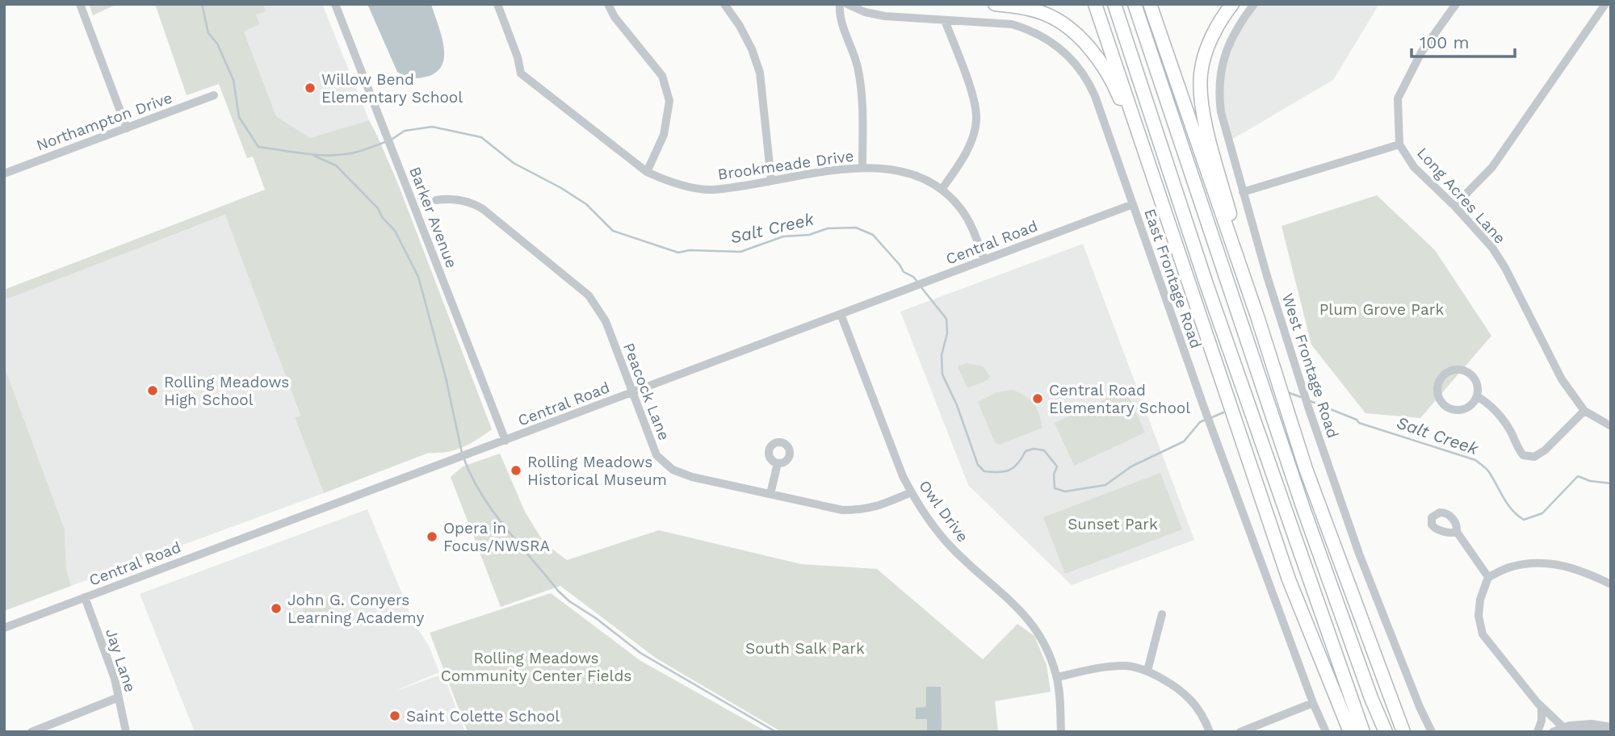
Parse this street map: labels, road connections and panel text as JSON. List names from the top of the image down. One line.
{"streets":{"street":["Northampton Drive","Brookmeade Drive","Long Acres Lane","Barker Avenue","Central Road","East Frontage Road","West Frontage Road","Peacock Lane","Owl Drive","Jay Lane"]},"crossings":[["Brookmeade Drive","Central Road"],["Long Acres Lane","West Frontage Road"],["Barker Avenue","Central Road"],["Central Road","East Frontage Road"],["Central Road","Peacock Lane"],["Central Road","Owl Drive"],["Central Road","Jay Lane"],["Peacock Lane","Owl Drive"]],"water":["Salt Creek"],"parks":["Plum Grove Park","Sunset Park","South Salk Park","Rolling Meadows Community Center Fields"],"places":["Willow Bend Elementary School","Rolling Meadows High School","Central Road Elementary School","Rolling Meadows Historical Museum","Opera in Focus/NWSRA","John G. Conyers Learning Academy","Saint Colette School"],"scale_bar":"100 m"}
